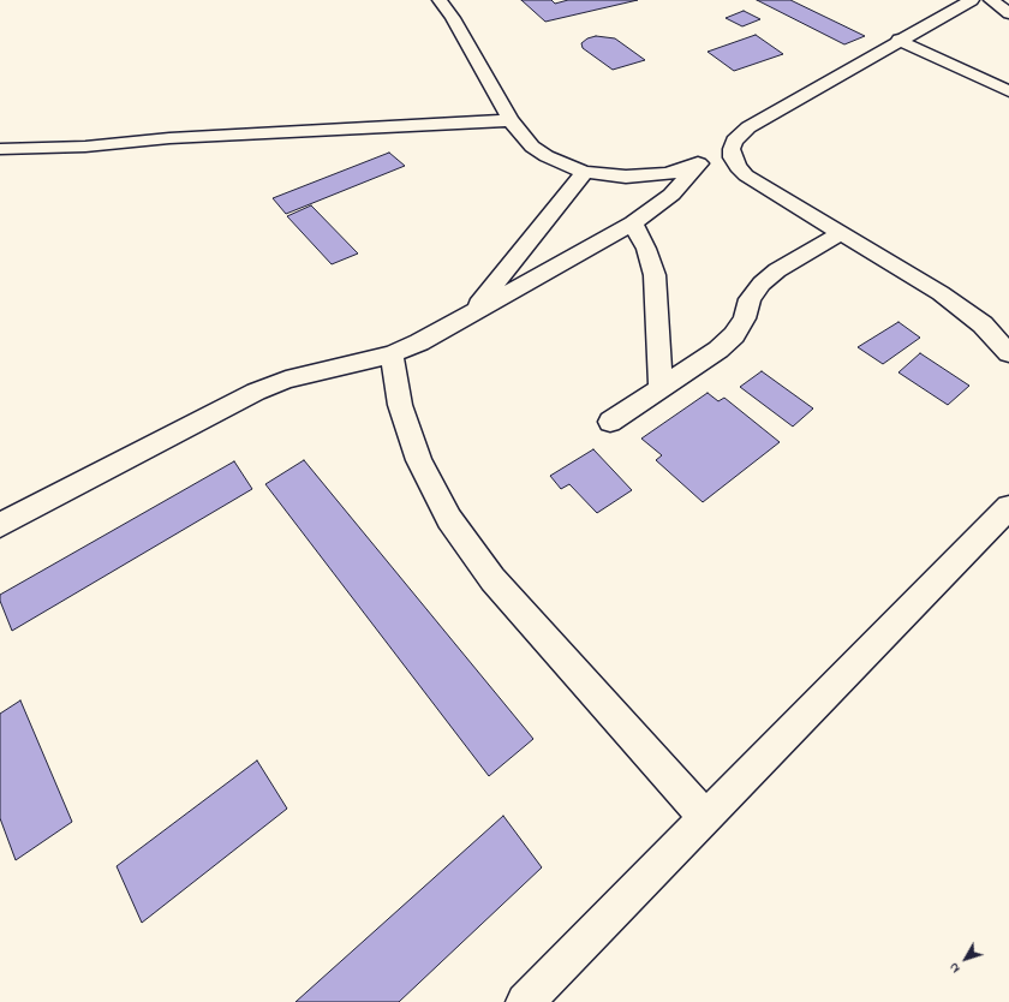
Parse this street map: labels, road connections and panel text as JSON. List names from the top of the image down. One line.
{"north":"bottom left"}
